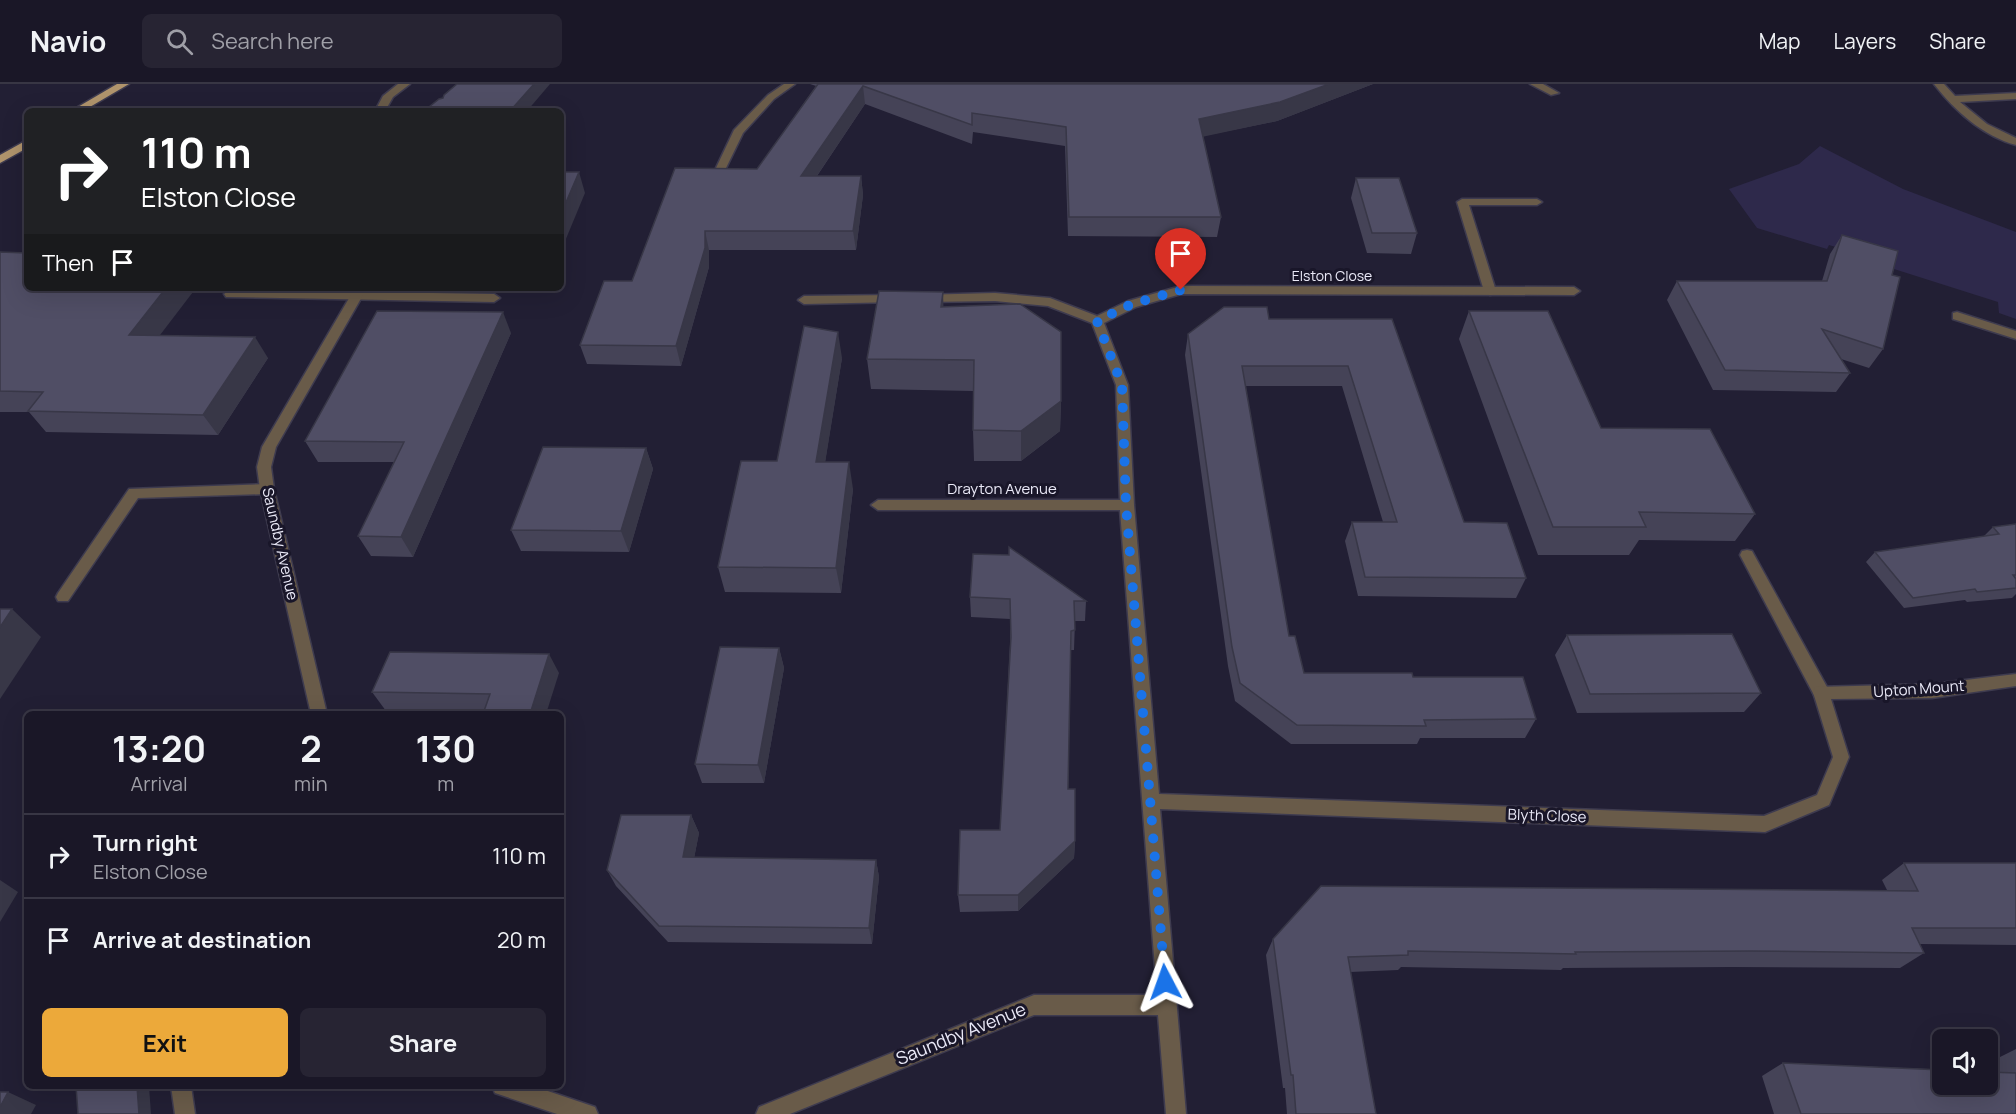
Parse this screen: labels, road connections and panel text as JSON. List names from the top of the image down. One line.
{"streets":{"street":["Elston Close","Drayton Avenue","Saundby Avenue","Upton Mount","Blyth Close"]},"crossings":[["Upton Mount","Blyth Close"]],"page":{"header":"Navio","search":"Search here","nav":["Map","Layers","Share"],"turn":["110 m","Elston Close"],"then":"Then","eta":["13:20","Arrival","2","min","130","m"],"list":[{"name":"Turn right","note":"Elston Close","value":"110 m"},{"name":"Arrive at destination","value":"20 m"}],"buttons":["Exit","Share"]}}
